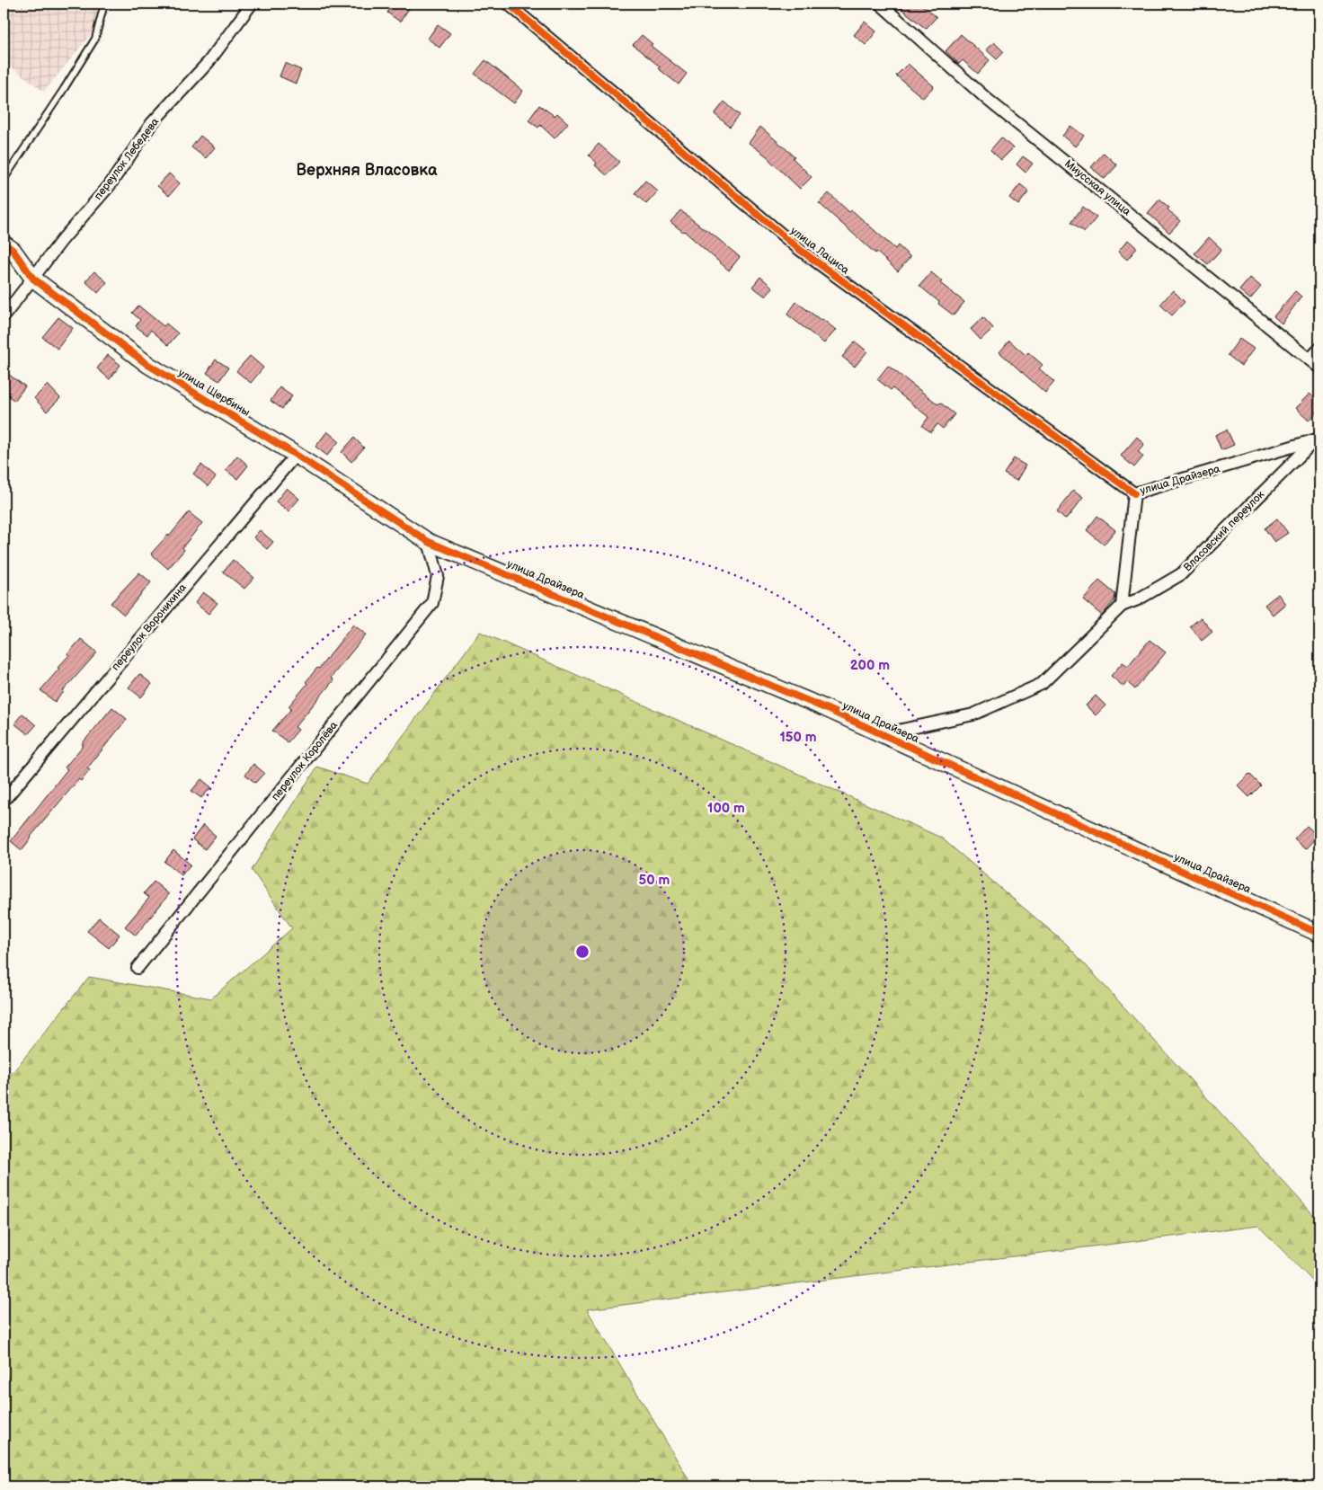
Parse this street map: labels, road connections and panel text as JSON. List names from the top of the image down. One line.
{"streets":{"street":["переулок Лебедева","Миусская улица","улица Лациса","улица Щербины","улица Драйзера","Власовский переулок","переулок Воронихина","переулок Королёва"]},"crossings":[["переулок Лебедева","улица Щербины"],["улица Лациса","улица Драйзера"],["улица Щербины","улица Драйзера"],["улица Щербины","переулок Воронихина"],["улица Щербины","переулок Королёва"],["улица Драйзера","Власовский переулок"],["улица Драйзера","переулок Королёва"]],"districts":["Верхняя Власовка"],"rings":["200 m","150 m","100 m","50 m"]}
